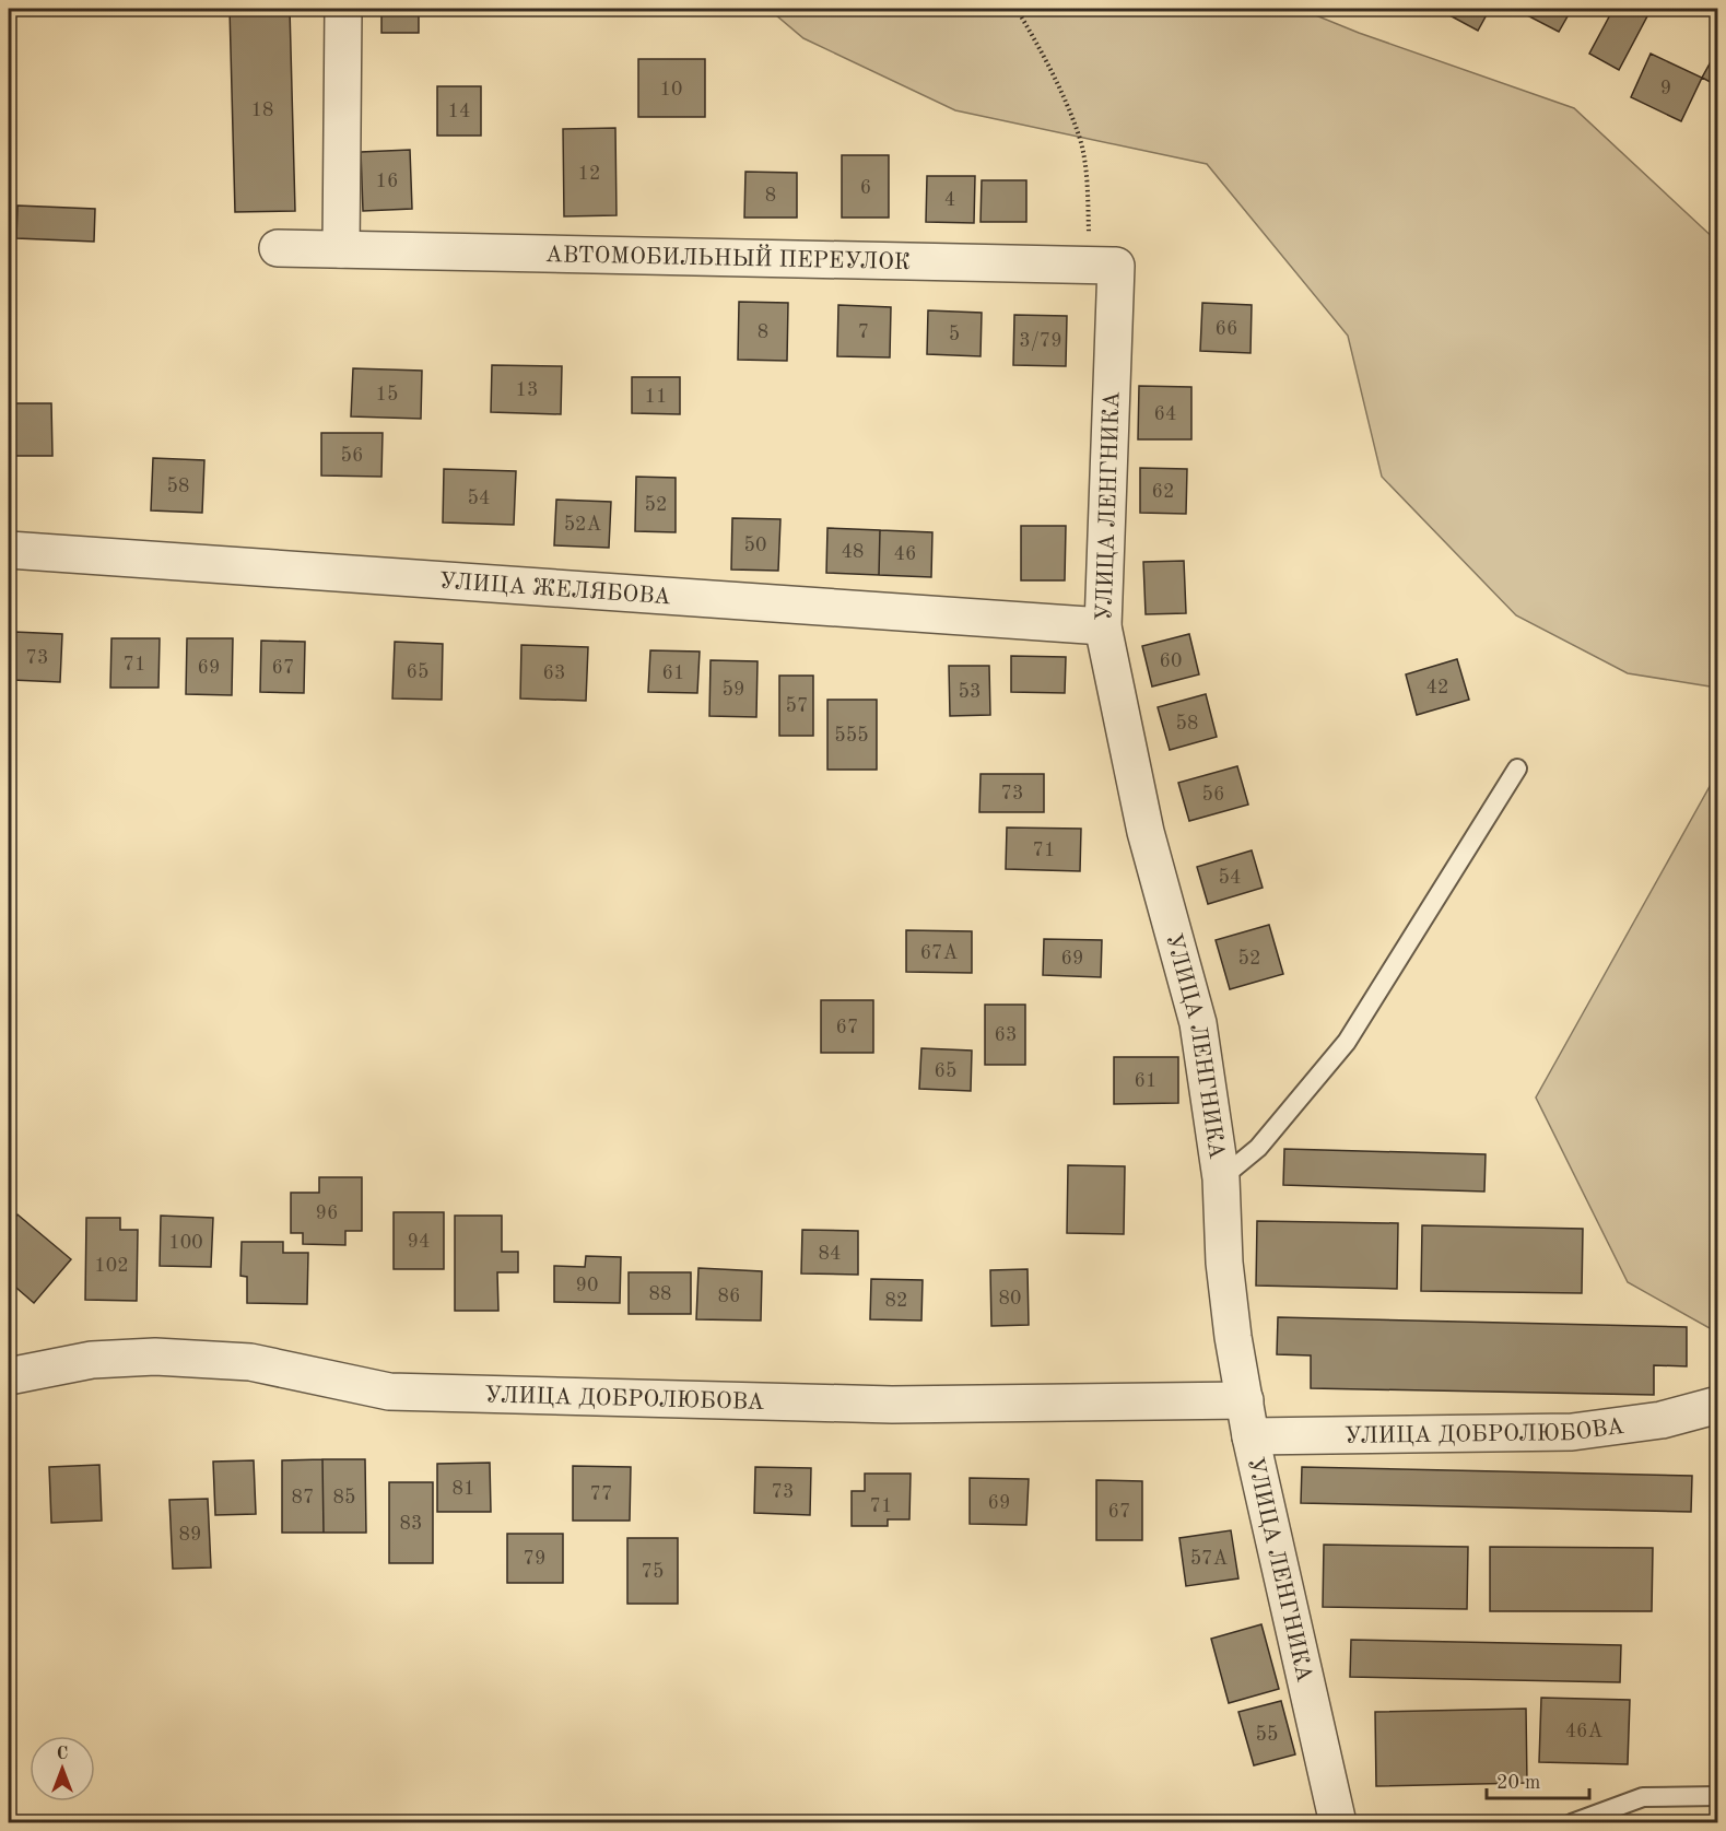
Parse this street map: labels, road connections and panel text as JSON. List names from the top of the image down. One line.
{"streets":{"street":["АВТОМОБИЛЬНЫЙ ПЕРЕУЛОК","УЛИЦА ЛЕНГНИКА","УЛИЦА ЖЕЛЯБОВА","УЛИЦА ДОБРОЛЮБОВА"]},"crossings":[["АВТОМОБИЛЬНЫЙ ПЕРЕУЛОК","УЛИЦА ЛЕНГНИКА"],["УЛИЦА ЛЕНГНИКА","УЛИЦА ЖЕЛЯБОВА"],["УЛИЦА ЛЕНГНИКА","УЛИЦА ДОБРОЛЮБОВА"]],"house_numbers":["9","10","18","14","12","16","6","8","4","66","8","7","5","3/79","13","15","11","64","56","58","62","54","52","52А","50","48","46","73","60","71","69","67","65","63","61","42","59","53","57","58","555","73","56","71","54","67А","69","52","67","63","65","61","96","94","100","84","102","90","88","86","80","82","81","73","77","87","85","69","71","67","83","89","79","57А","75","46А","55"],"scale_bar":"20 m","north":"top"}
